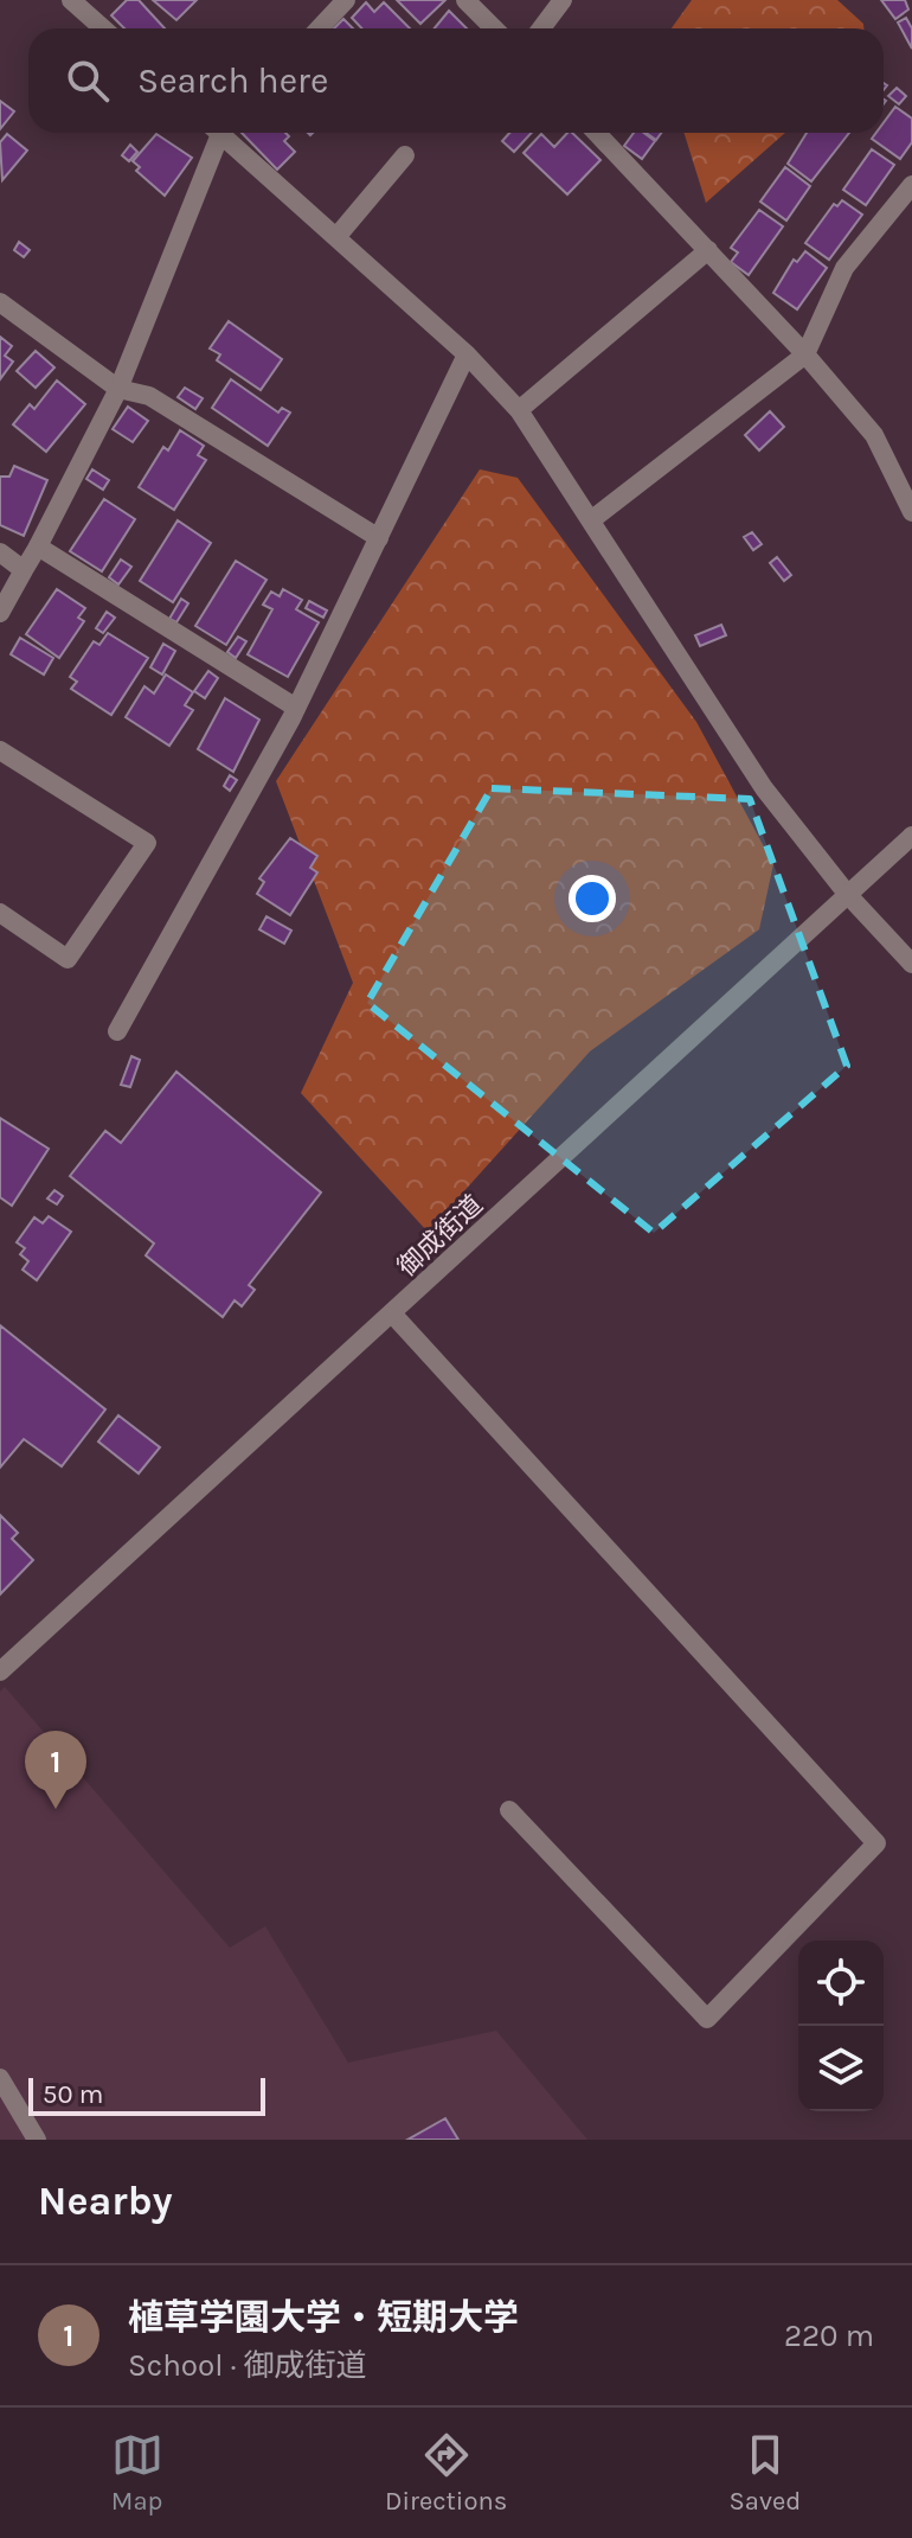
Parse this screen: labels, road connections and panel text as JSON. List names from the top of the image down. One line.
{"streets":{"street":["御成街道"]},"scale_bar":"50 m","page":{"search":"Search here","pins":"1","scale":"50 m","heading":"Nearby","list":[{"mark":"1","name":"植草学園大学・短期大学","note":"School · 御成街道","value":"220 m"}],"nav":["Map","Directions","Saved"]}}
